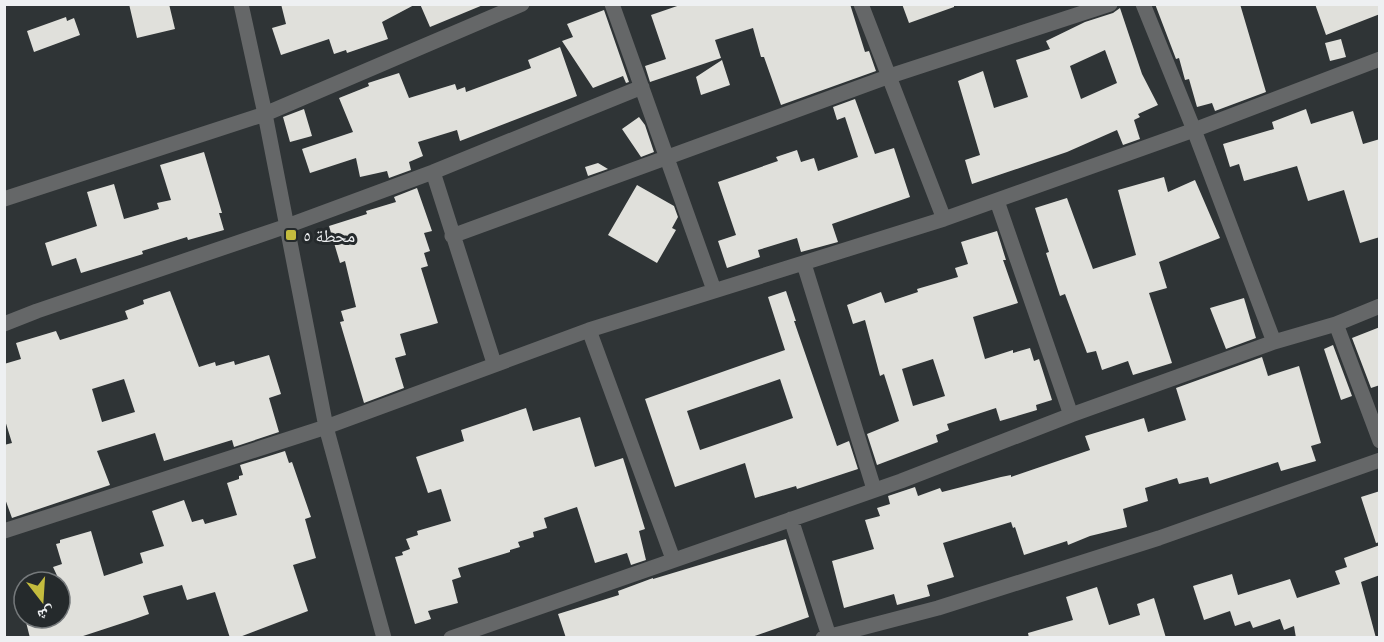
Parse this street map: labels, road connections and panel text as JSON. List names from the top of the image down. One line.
{"places":{"transit":["محطة ٥"]},"north":"bottom"}
